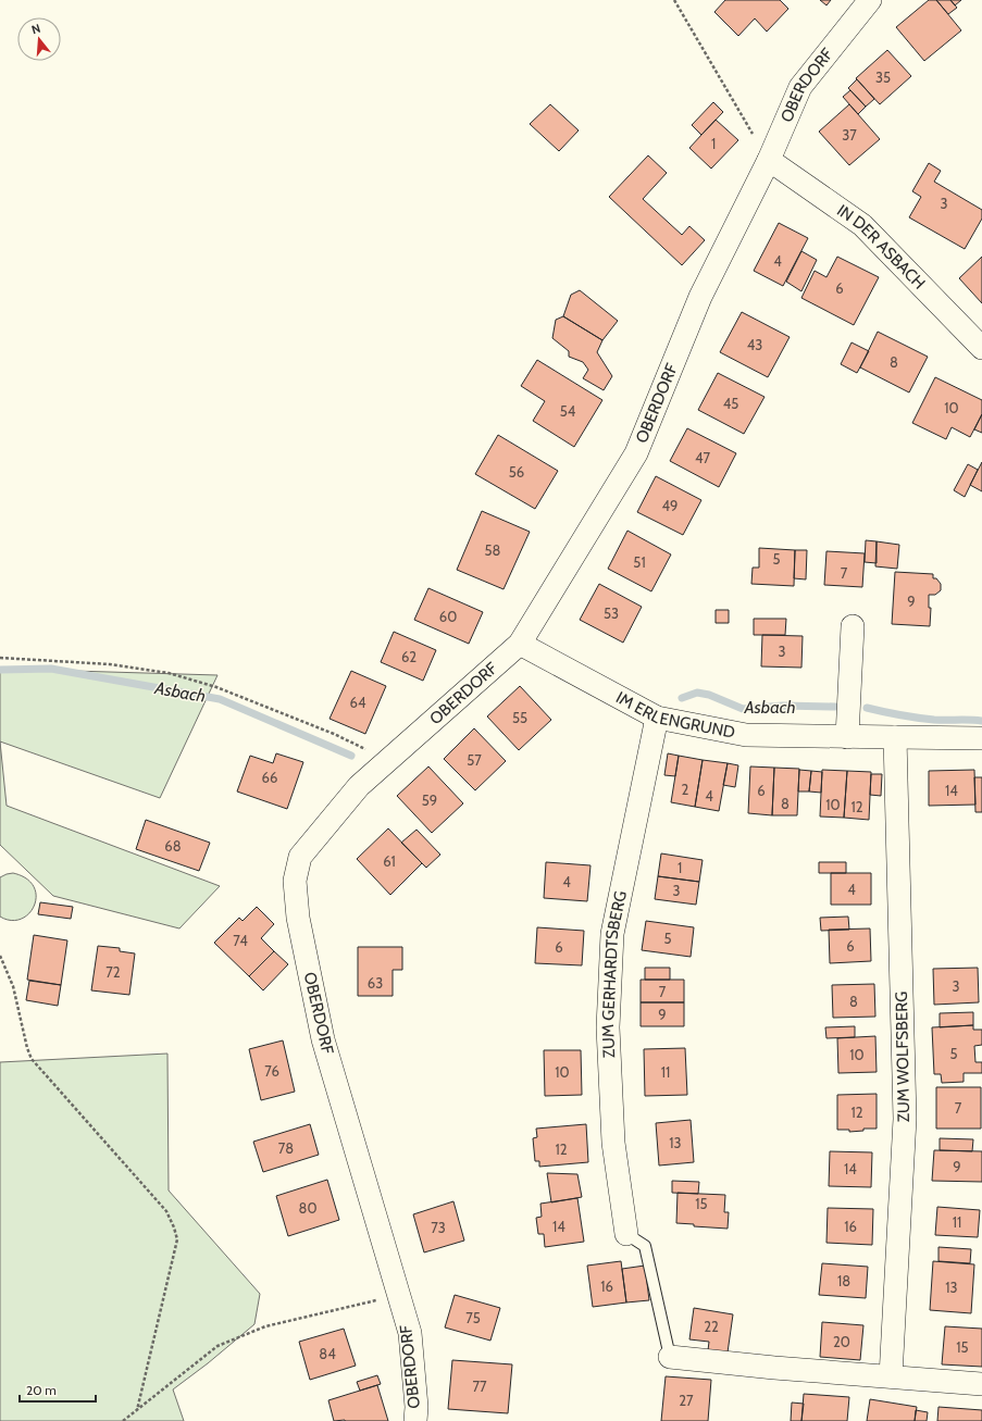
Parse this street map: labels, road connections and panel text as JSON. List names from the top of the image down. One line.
{"streets":{"street":["OBERDORF","IN DER ASBACH","IM ERLENGRUND","ZUM GERHARDTSBERG","ZUM WOLFSBERG"]},"crossings":[["OBERDORF","IN DER ASBACH"],["OBERDORF","IM ERLENGRUND"],["IM ERLENGRUND","ZUM GERHARDTSBERG"],["IM ERLENGRUND","ZUM WOLFSBERG"]],"water":["Asbach"],"house_numbers":["35","37","1","3","4","6","43","8","45","10","54","47","56","49","58","5","51","7","9","53","60","3","62","64","55","57","66","2","6","14","4","59","8","10","12","68","61","1","4","4","3","5","74","6","6","72","63","3","7","8","9","5","10","76","10","11","7","12","13","78","12","9","14","15","80","11","14","16","73","18","16","13","75","22","20","15","84","77","27"],"scale_bar":"20 m","north":"top"}
